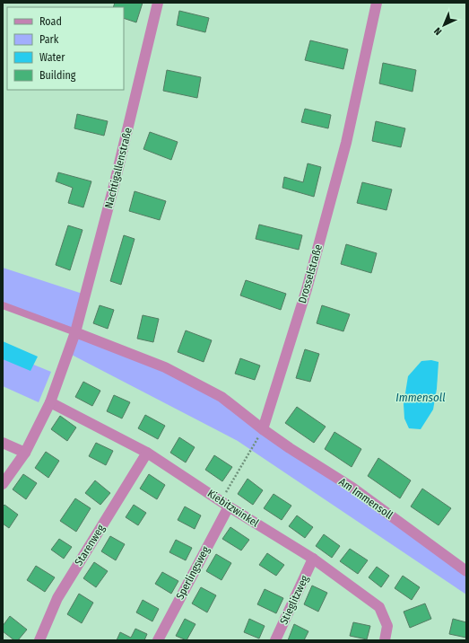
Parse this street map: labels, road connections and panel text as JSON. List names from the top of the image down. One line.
{"streets":{"street":["Nachtigallenstraße","Drosselstraße","Am Immensoll","Kiebitzwinkel","Starenweg","Sperlingsweg","Stieglitzweg"]},"crossings":[["Nachtigallenstraße","Kiebitzwinkel"],["Drosselstraße","Am Immensoll"],["Kiebitzwinkel","Starenweg"],["Kiebitzwinkel","Sperlingsweg"],["Kiebitzwinkel","Stieglitzweg"]],"water":["Immensoll"],"legend":["Road","Park","Water","Building"],"north":"bottom left"}
